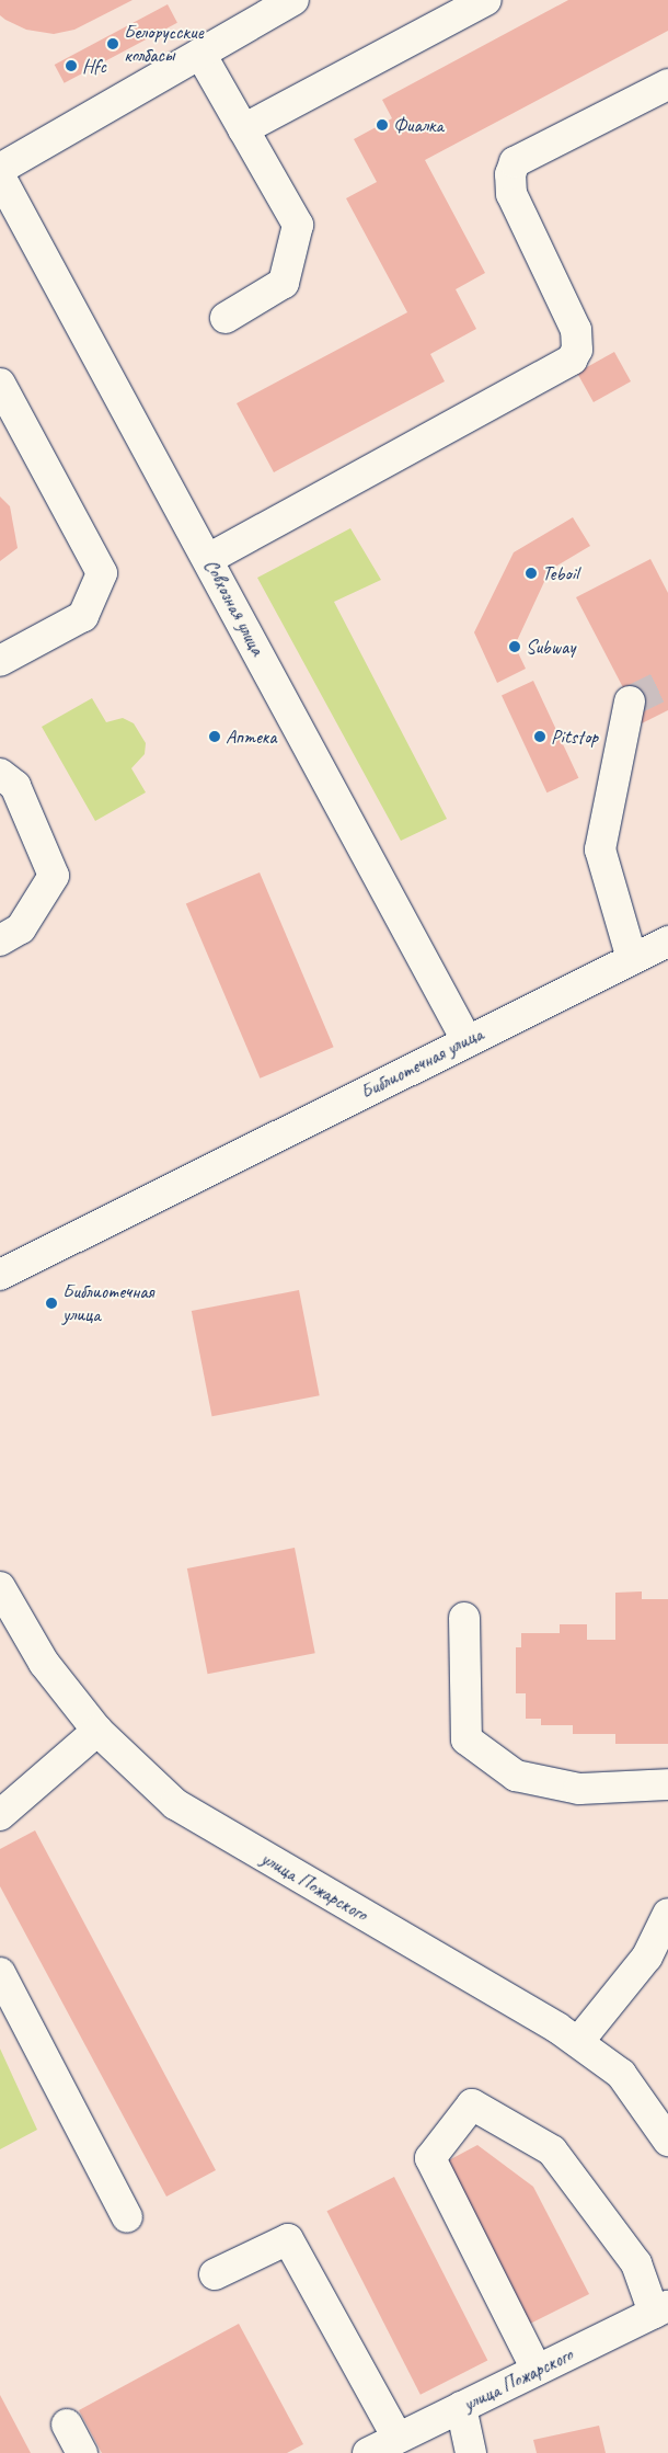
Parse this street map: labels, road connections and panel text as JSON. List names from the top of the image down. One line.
{"streets":{"street":["Совхозная улица","Библиотечная улица","улица Пожарского"]},"crossings":[["Совхозная улица","Библиотечная улица"]],"places":["Белорусские колбасы","Hfc","Фиалка","Teboil","Subway","Аптека","Pitstop","Библиотечная улица"]}
